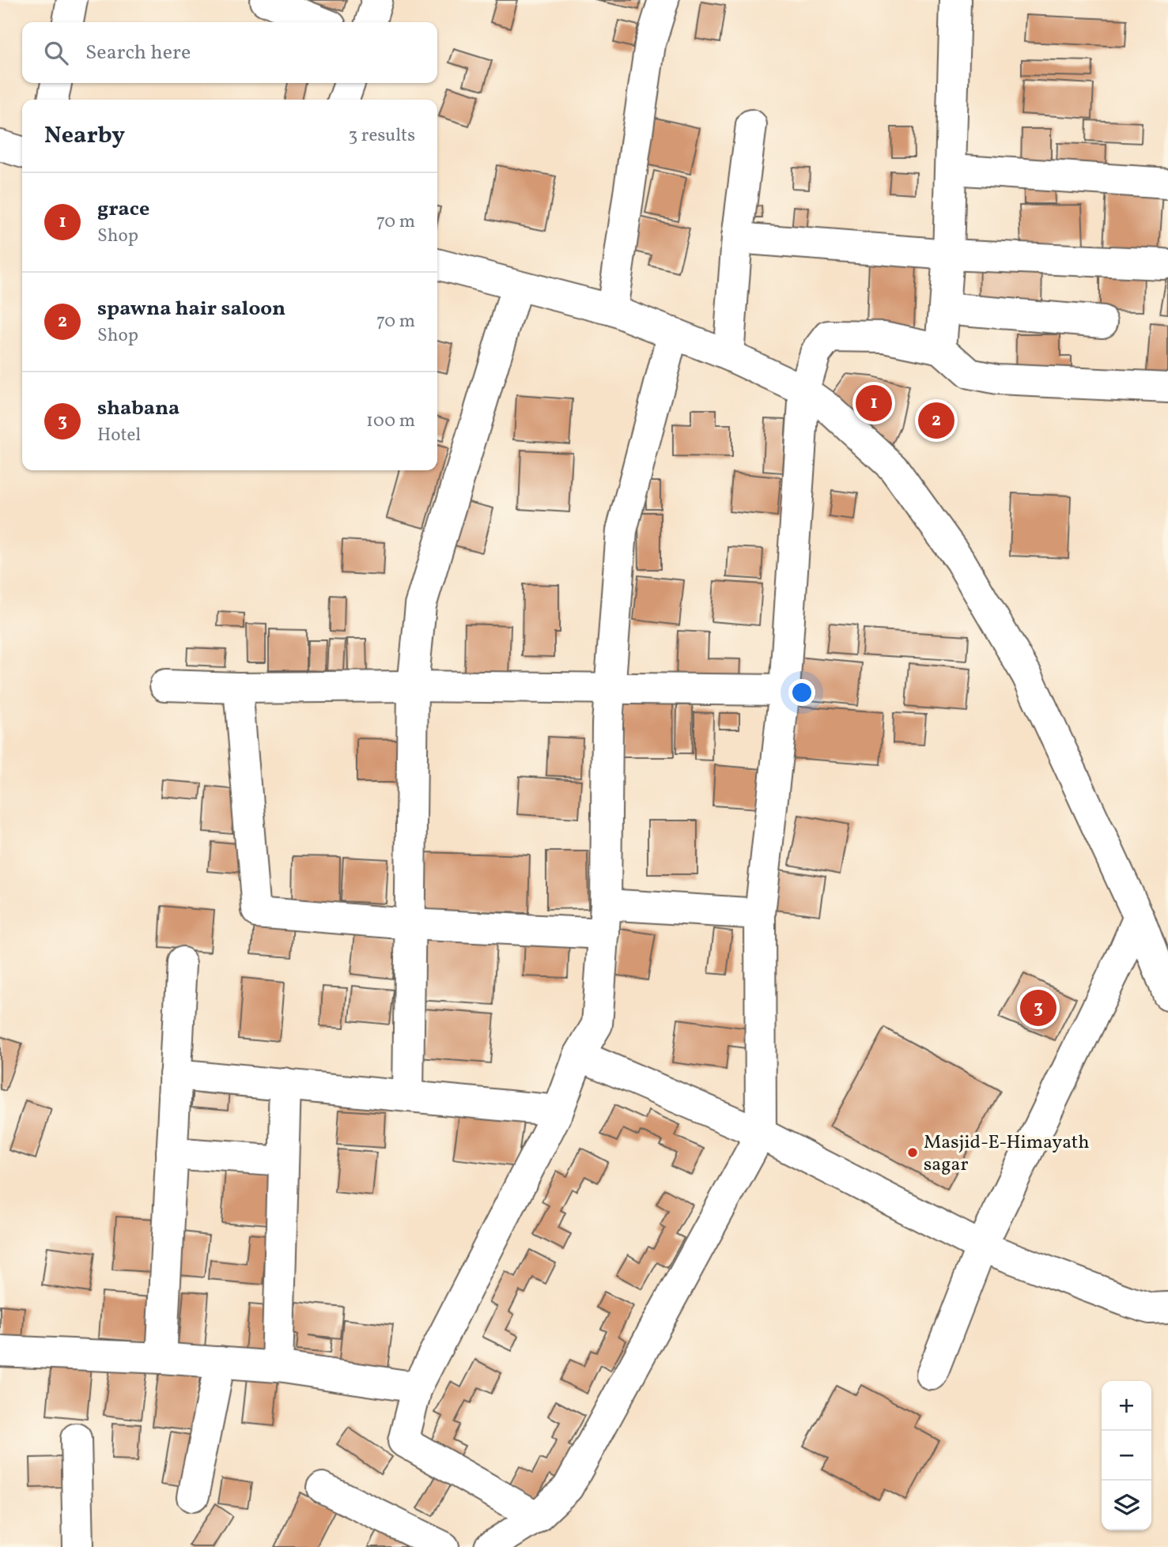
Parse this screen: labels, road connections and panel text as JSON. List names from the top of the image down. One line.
{"places":["Masjid-E-Himayath sagar"],"page":{"search":"Search here","heading":["Nearby","3 results"],"list":[{"mark":"1","name":"grace","note":"Shop","value":"70 m"},{"mark":"2","name":"spawna hair saloon","note":"Shop","value":"70 m"},{"mark":"3","name":"shabana","note":"Hotel","value":"100 m"}],"pins":["1","2","3"],"map_buttons":["+","−"]}}
